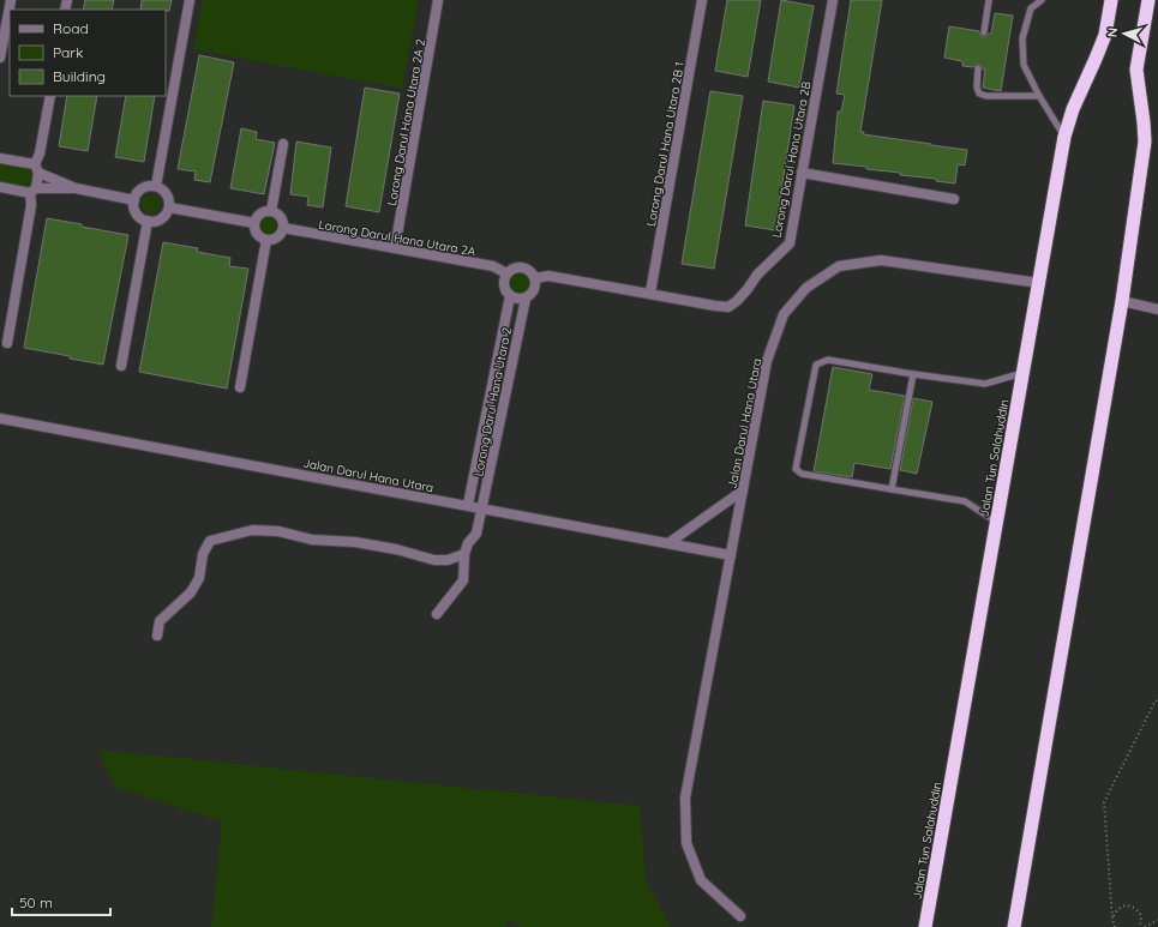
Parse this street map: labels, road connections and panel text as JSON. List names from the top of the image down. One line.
{"streets":{"highway":["Jalan Tun Salahuddin"],"street":["Lorong Darul Hana Utara 2A 2","Lorong Darul Hana Utara 2B 1","Lorong Darul Hana Utara 2B","Lorong Darul Hana Utara 2A","Lorong Darul Hana Utara 2","Jalan Darul Hana Utara"]},"crossings":[["Lorong Darul Hana Utara 2A 2","Lorong Darul Hana Utara 2A"],["Lorong Darul Hana Utara 2B 1","Lorong Darul Hana Utara 2B"],["Lorong Darul Hana Utara 2B","Lorong Darul Hana Utara 2A"],["Lorong Darul Hana Utara 2B","Lorong Darul Hana Utara 2"],["Lorong Darul Hana Utara 2A","Lorong Darul Hana Utara 2"],["Lorong Darul Hana Utara 2","Jalan Darul Hana Utara"],["Jalan Darul Hana Utara","Jalan Tun Salahuddin"]],"legend":["Road","Park","Building"],"scale_bar":"50 m","north":"left"}
